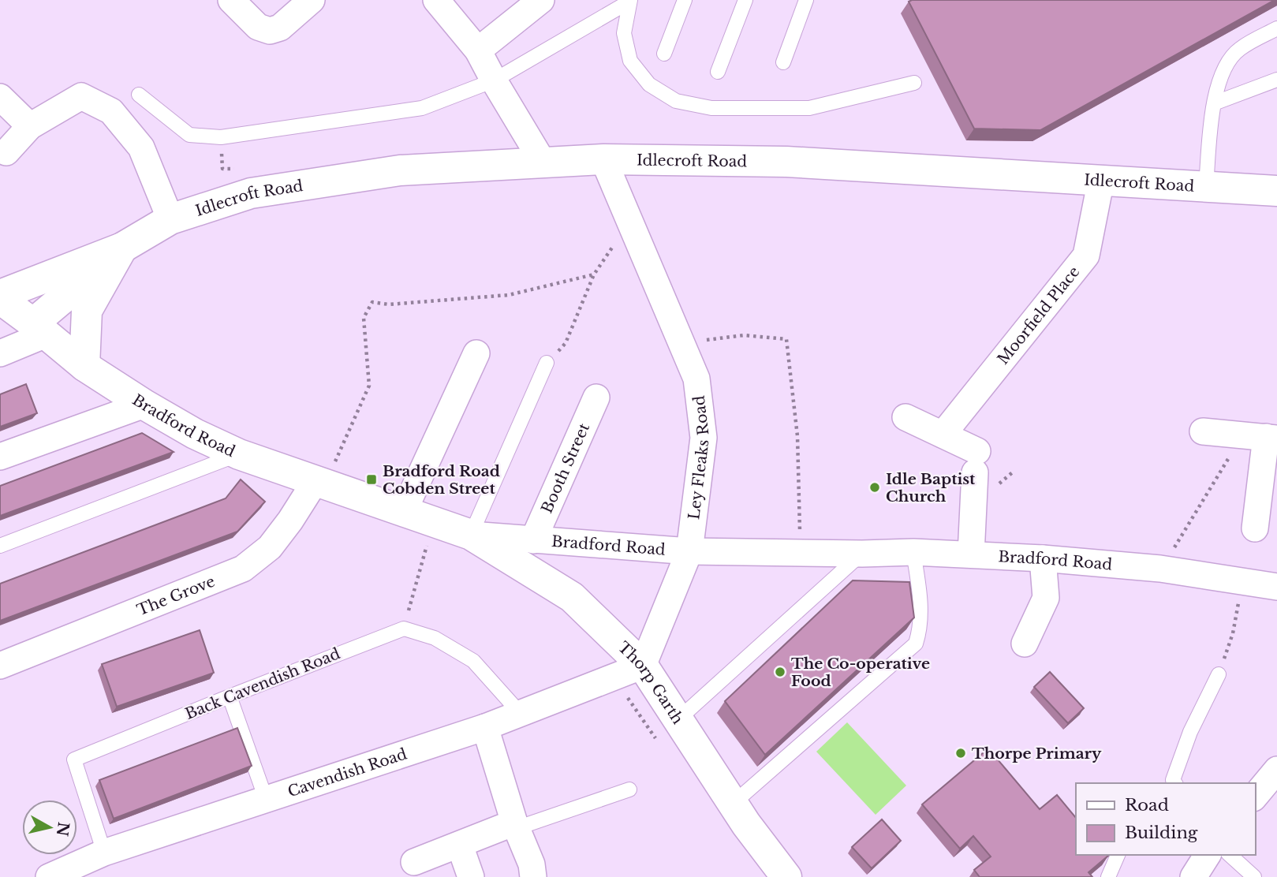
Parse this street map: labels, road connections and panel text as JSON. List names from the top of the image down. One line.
{"streets":{"street":["Idlecroft Road","Moorfield Place","Bradford Road","Ley Fleaks Road","Booth Street","The Grove","Thorp Garth","Cavendish Road"],"lane":["Back Cavendish Road"]},"crossings":[["Idlecroft Road","Moorfield Place"],["Idlecroft Road","Bradford Road"],["Idlecroft Road","Ley Fleaks Road"],["Bradford Road","Ley Fleaks Road"],["Bradford Road","Booth Street"],["Bradford Road","The Grove"],["Bradford Road","Thorp Garth"],["Ley Fleaks Road","Thorp Garth"],["Ley Fleaks Road","Cavendish Road"],["Back Cavendish Road","Cavendish Road"],["Thorp Garth","Cavendish Road"]],"places":{"transit":["Bradford Road Cobden Street"],"other":["Idle Baptist Church","The Co-operative Food","Thorpe Primary"]},"legend":["Road","Building"],"north":"right"}
